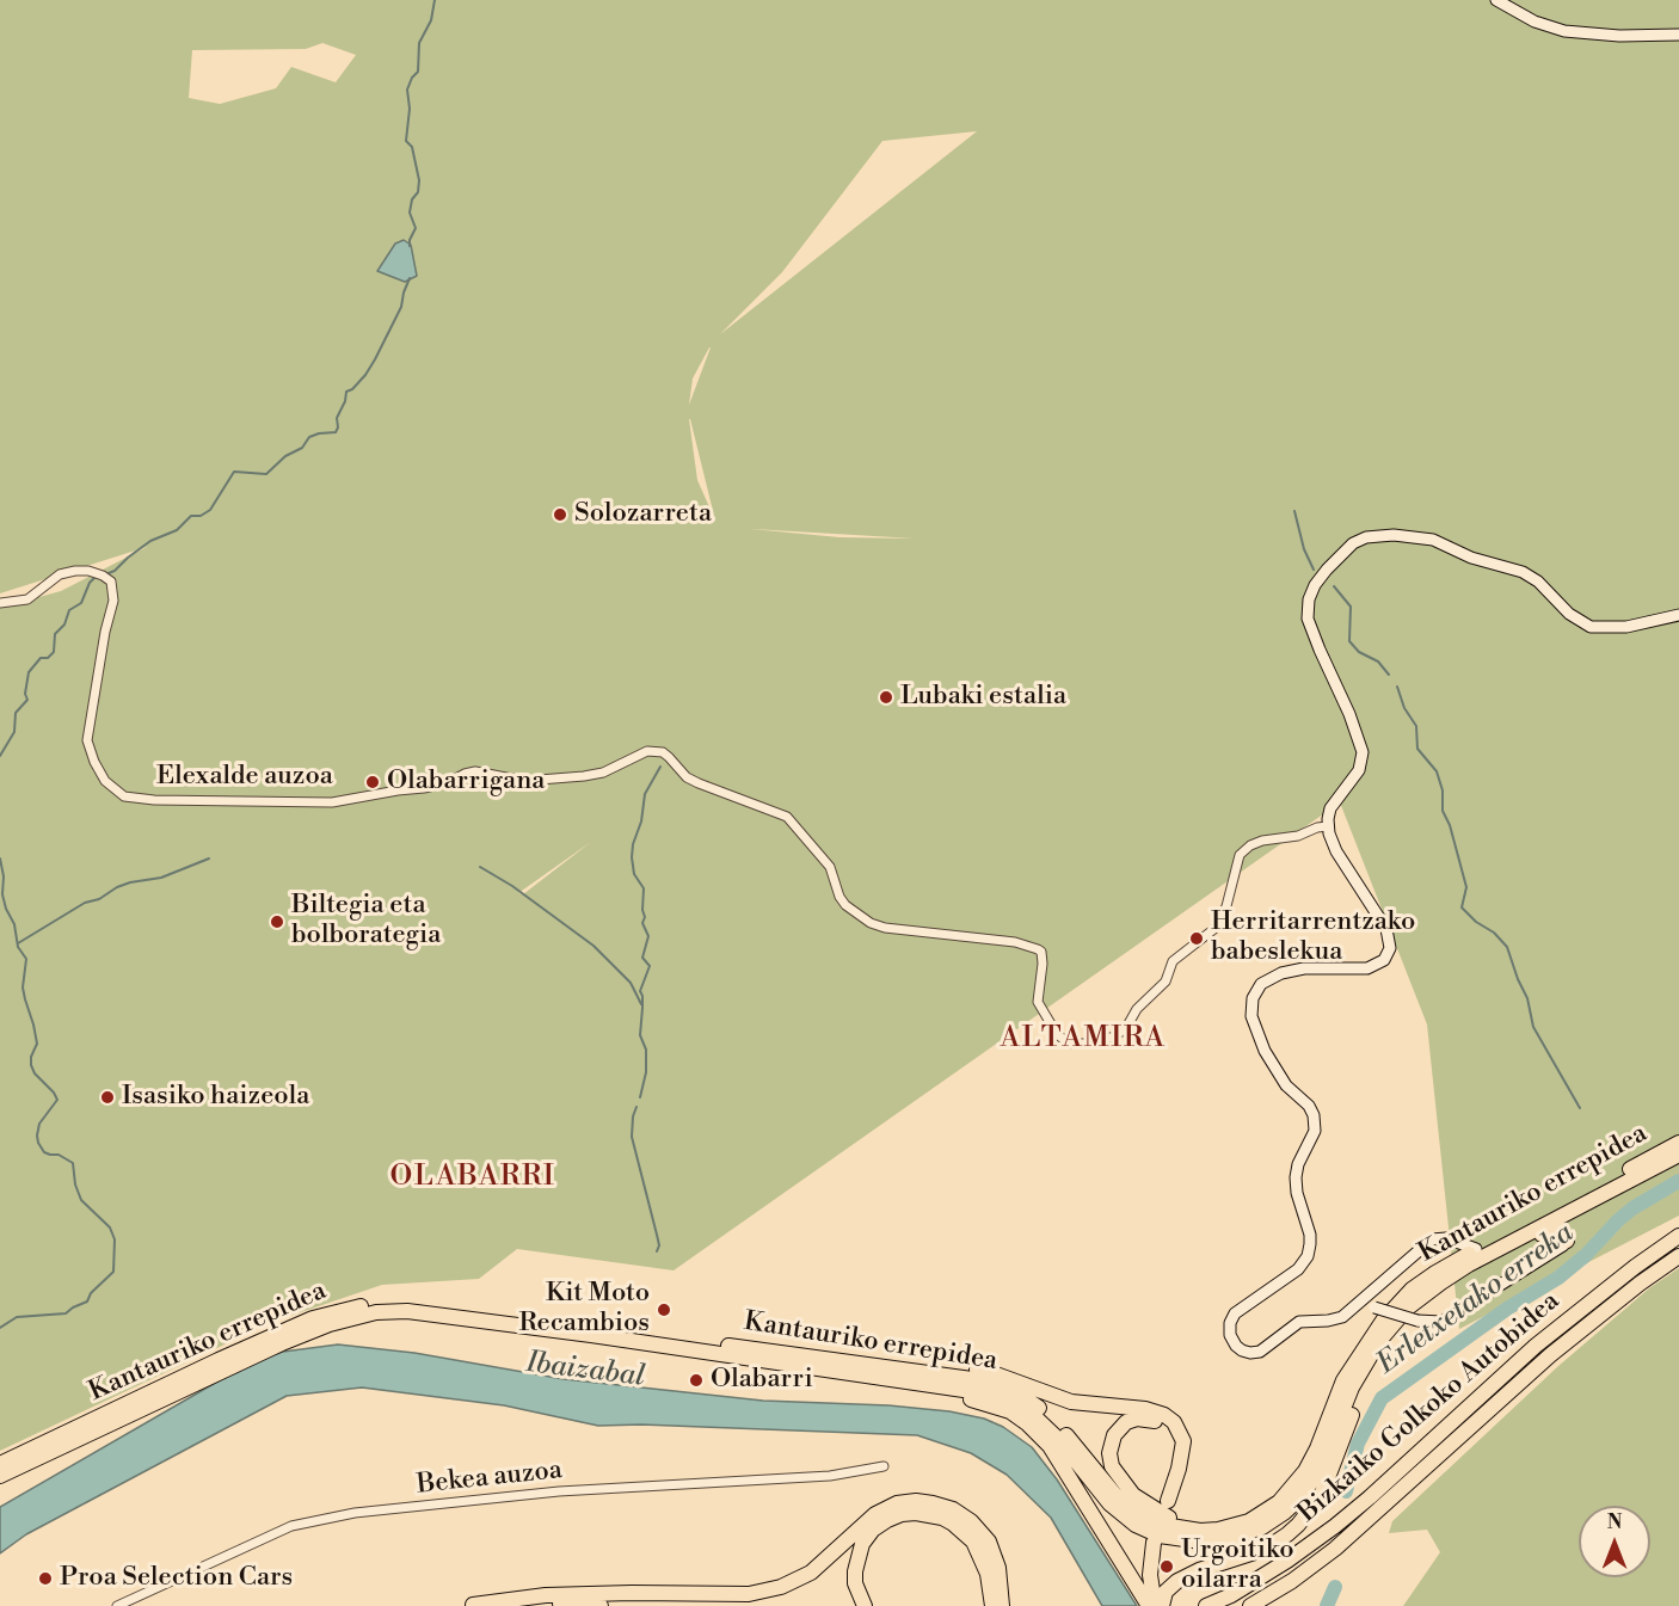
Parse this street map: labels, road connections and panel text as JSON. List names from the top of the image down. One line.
{"streets":{"highway":["Kantauriko errepidea","Bizkaiko Golkoko Autobidea"],"street":["Elexalde auzoa","Bekea auzoa"]},"districts":["ALTAMIRA","OLABARRI"],"water":["Erletxetako erreka","Ibaizabal"],"places":["Solozarreta","Lubaki estalia","Olabarrigana","Biltegia eta bolborategia","Herritarrentzako babeslekua","Isasiko haizeola","Kit Moto Recambios","Olabarri","Urgoitiko oilarra","Proa Selection Cars"],"north":"top"}
